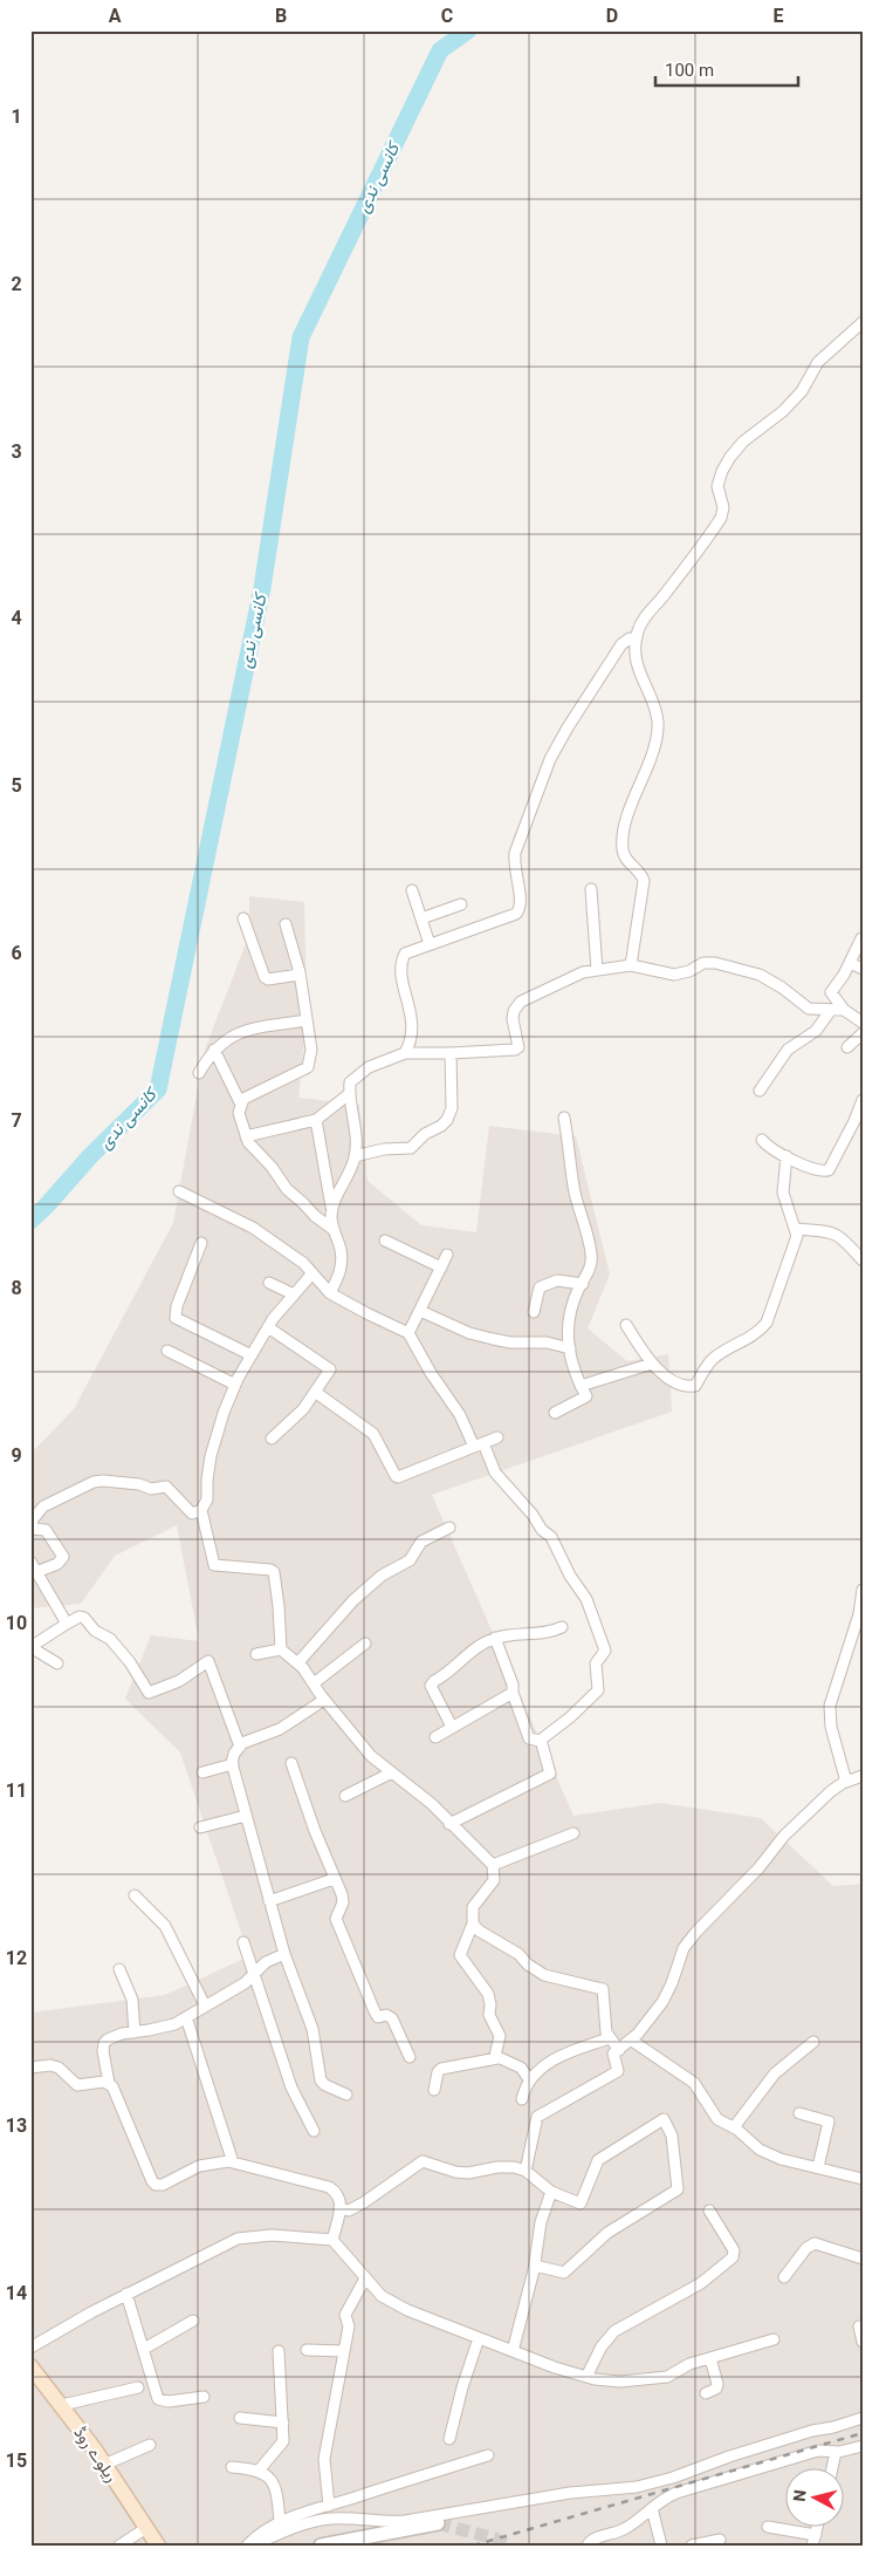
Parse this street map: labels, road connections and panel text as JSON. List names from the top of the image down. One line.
{"streets":{"main road":["ریلوے روڈ"]},"water":["کانسی ندی"],"scale_bar":"100 m","north":"left","grid":{"columns":["A","B","C","D","E"],"rows":["1","2","3","4","5","6","7","8","9","10","11","12","13","14","15"]}}
